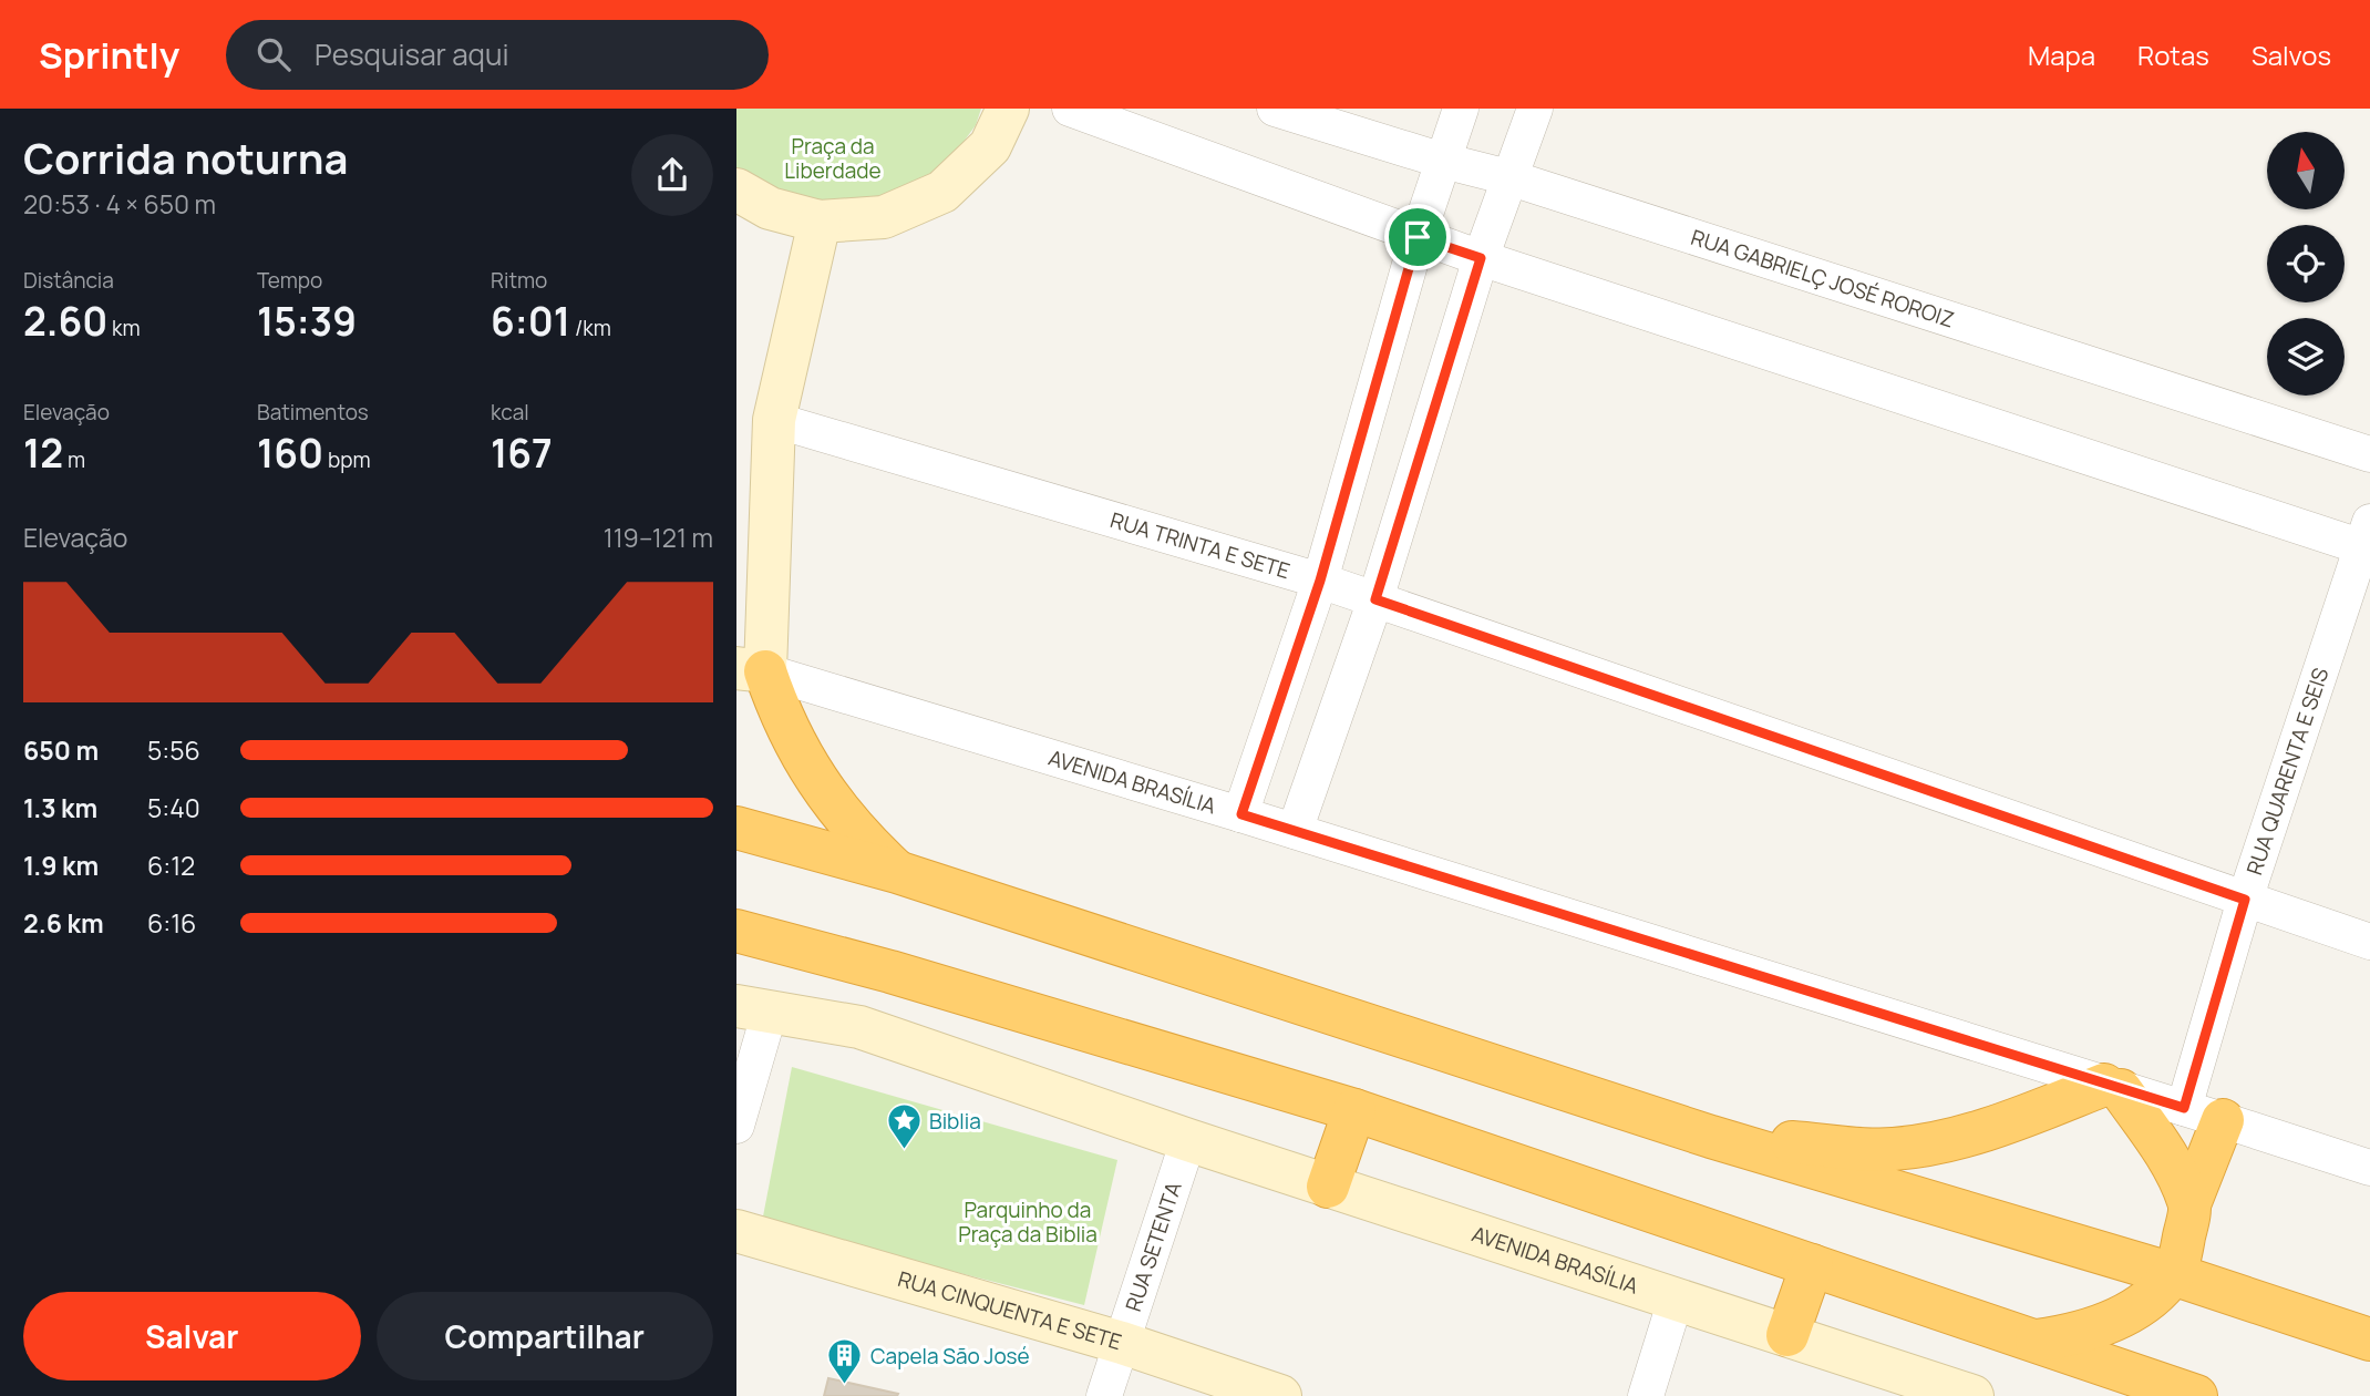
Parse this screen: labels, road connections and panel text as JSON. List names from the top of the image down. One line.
{"streets":{"street":["RUA GABRIELÇ JOSÉ ROROIZ","RUA TRINTA E SETE","RUA QUARENTA E SEIS","AVENIDA BRASÍLIA","RUA SETENTA","RUA CINQUENTA E SETE"]},"crossings":[["RUA TRINTA E SETE","RUA QUARENTA E SEIS"],["RUA QUARENTA E SEIS","AVENIDA BRASÍLIA"],["AVENIDA BRASÍLIA","RUA SETENTA"],["RUA SETENTA","RUA CINQUENTA E SETE"]],"parks":["Praça da Liberdade","Parquinho da Praça da Biblia"],"places":{"place":["Biblia"],"building":["Capela São José"]},"north":"top","page":{"header":"Sprintly","search":"Pesquisar aqui","nav":["Mapa","Rotas","Salvos"],"heading":["Corrida noturna","20:53 · 4 × 650 m"],"stats":[["Distância","2.60 km"],["Tempo","15:39"],["Ritmo","6:01 /km"],["Elevação","12 m"],["Batimentos","160 bpm"],["kcal","167"]],"chart":["Elevação","119–121 m"],"list":[{"name":"650 m","note":"5:56"},{"name":"1.3 km","note":"5:40"},{"name":"1.9 km","note":"6:12"},{"name":"2.6 km","note":"6:16"}],"buttons":["Salvar","Compartilhar"]}}
